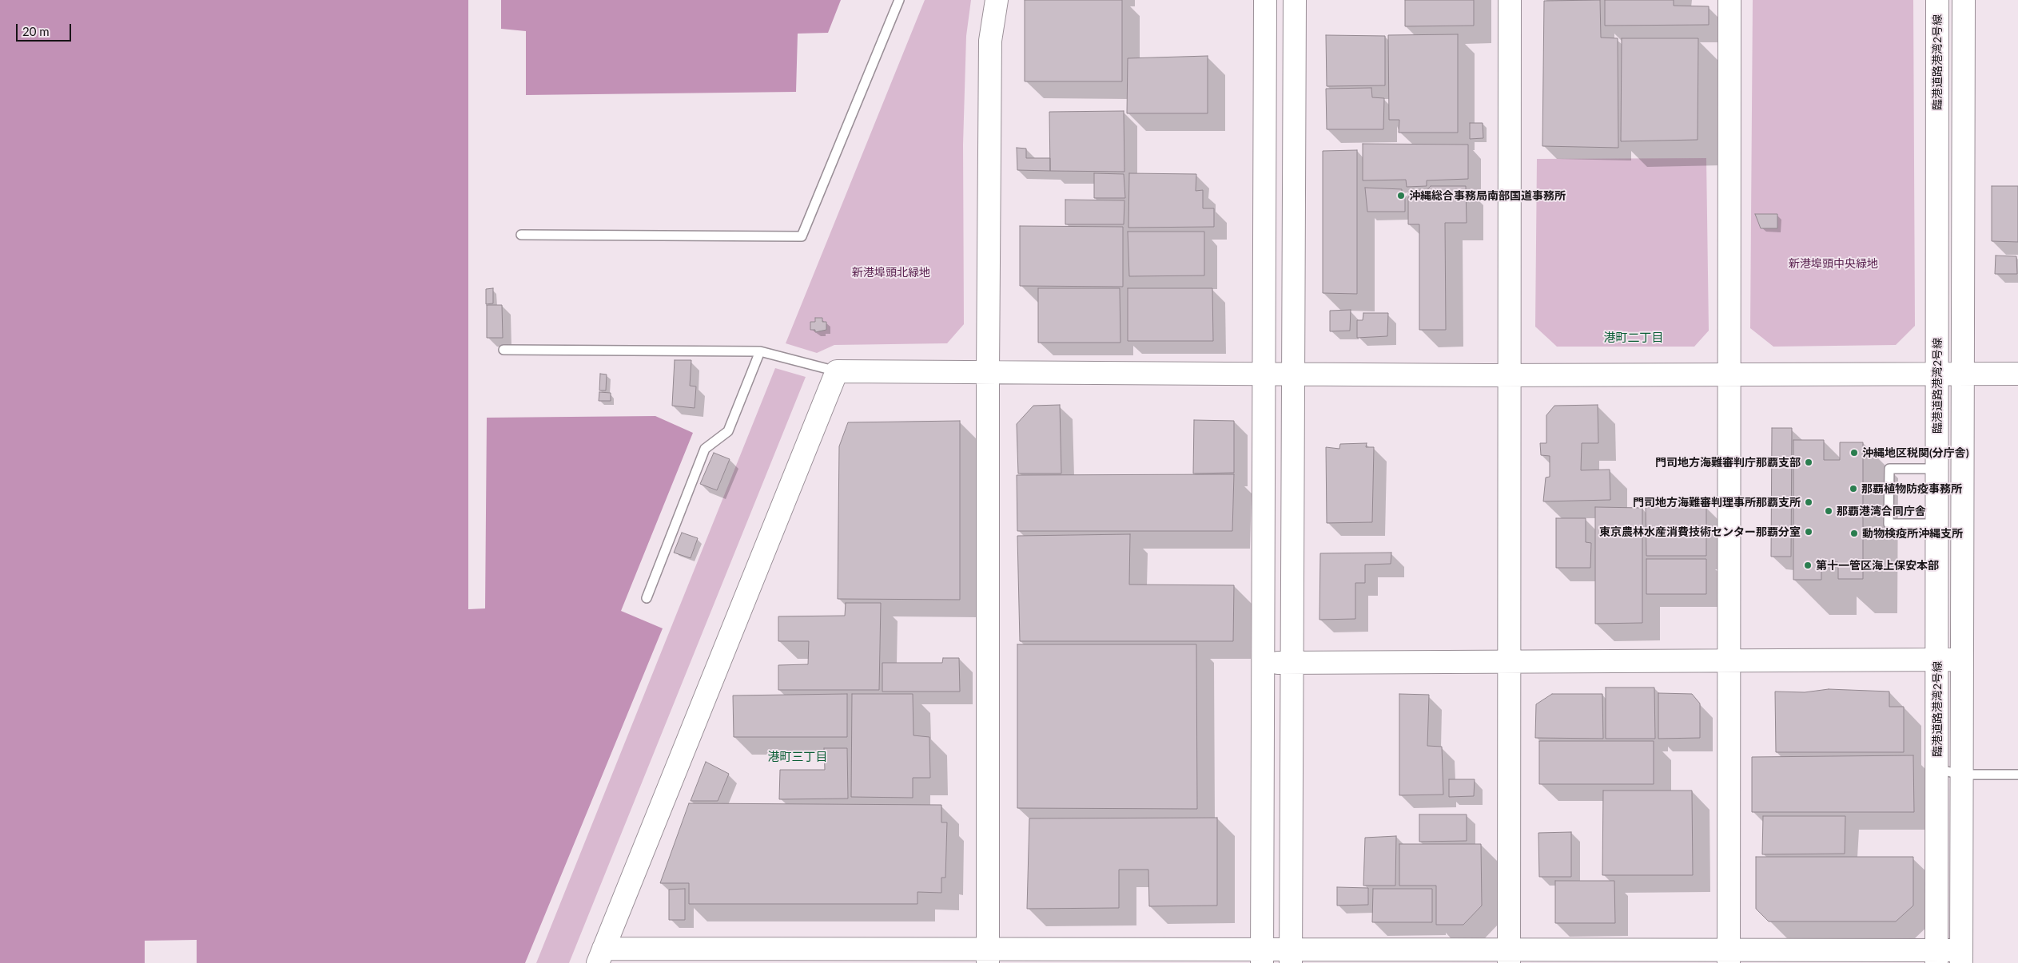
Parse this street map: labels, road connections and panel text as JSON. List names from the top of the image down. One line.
{"streets":{"street":["臨港道路港湾2号線"]},"districts":["港町二丁目","港町三丁目"],"parks":["新港埠頭中央緑地","新港埠頭北緑地"],"places":["沖縄総合事務局南部国道事務所","沖縄地区税関(分庁舎)","門司地方海難審判庁那覇支部","那覇植物防疫事務所","門司地方海難審判理事所那覇支所","那覇港湾合同庁舎","東京農林水産消費技術センター那覇分室","動物検疫所沖縄支所","第十一管区海上保安本部"],"scale_bar":"20 m"}
